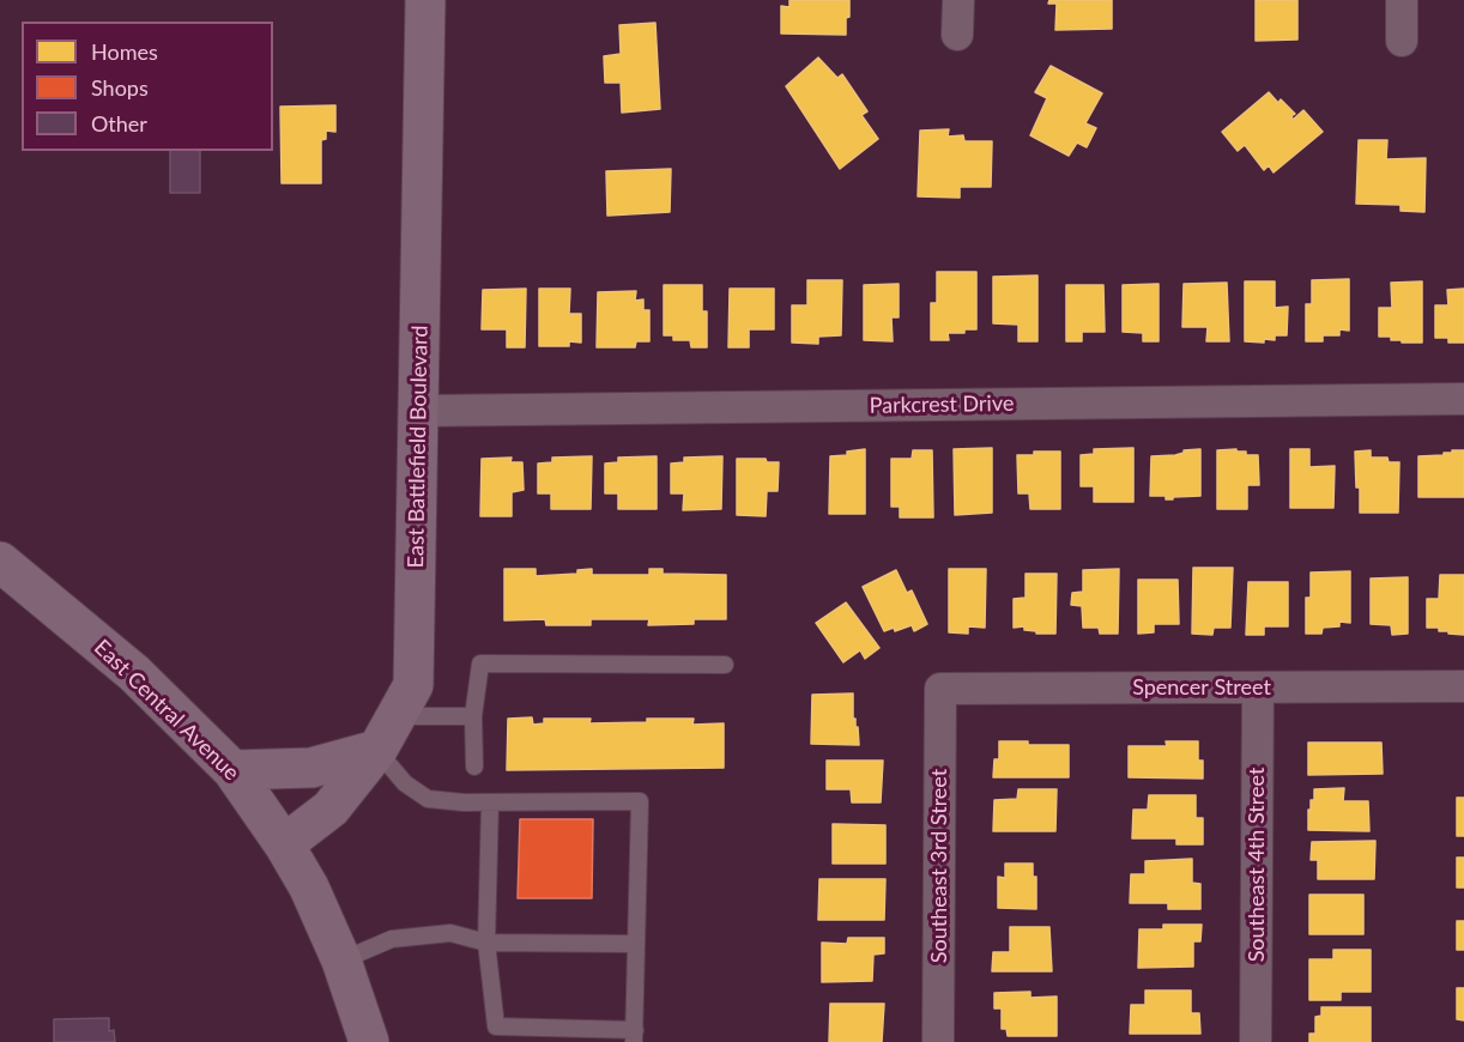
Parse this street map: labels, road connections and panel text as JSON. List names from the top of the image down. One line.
{"streets":{"street":["Parkcrest Drive","East Battlefield Boulevard","Spencer Street","East Central Avenue","Southeast 4th Street","Southeast 3rd Street"]},"crossings":[["Parkcrest Drive","East Battlefield Boulevard"],["East Battlefield Boulevard","East Central Avenue"],["Spencer Street","Southeast 4th Street"],["Spencer Street","Southeast 3rd Street"]],"legend":["Homes","Shops","Other"]}
